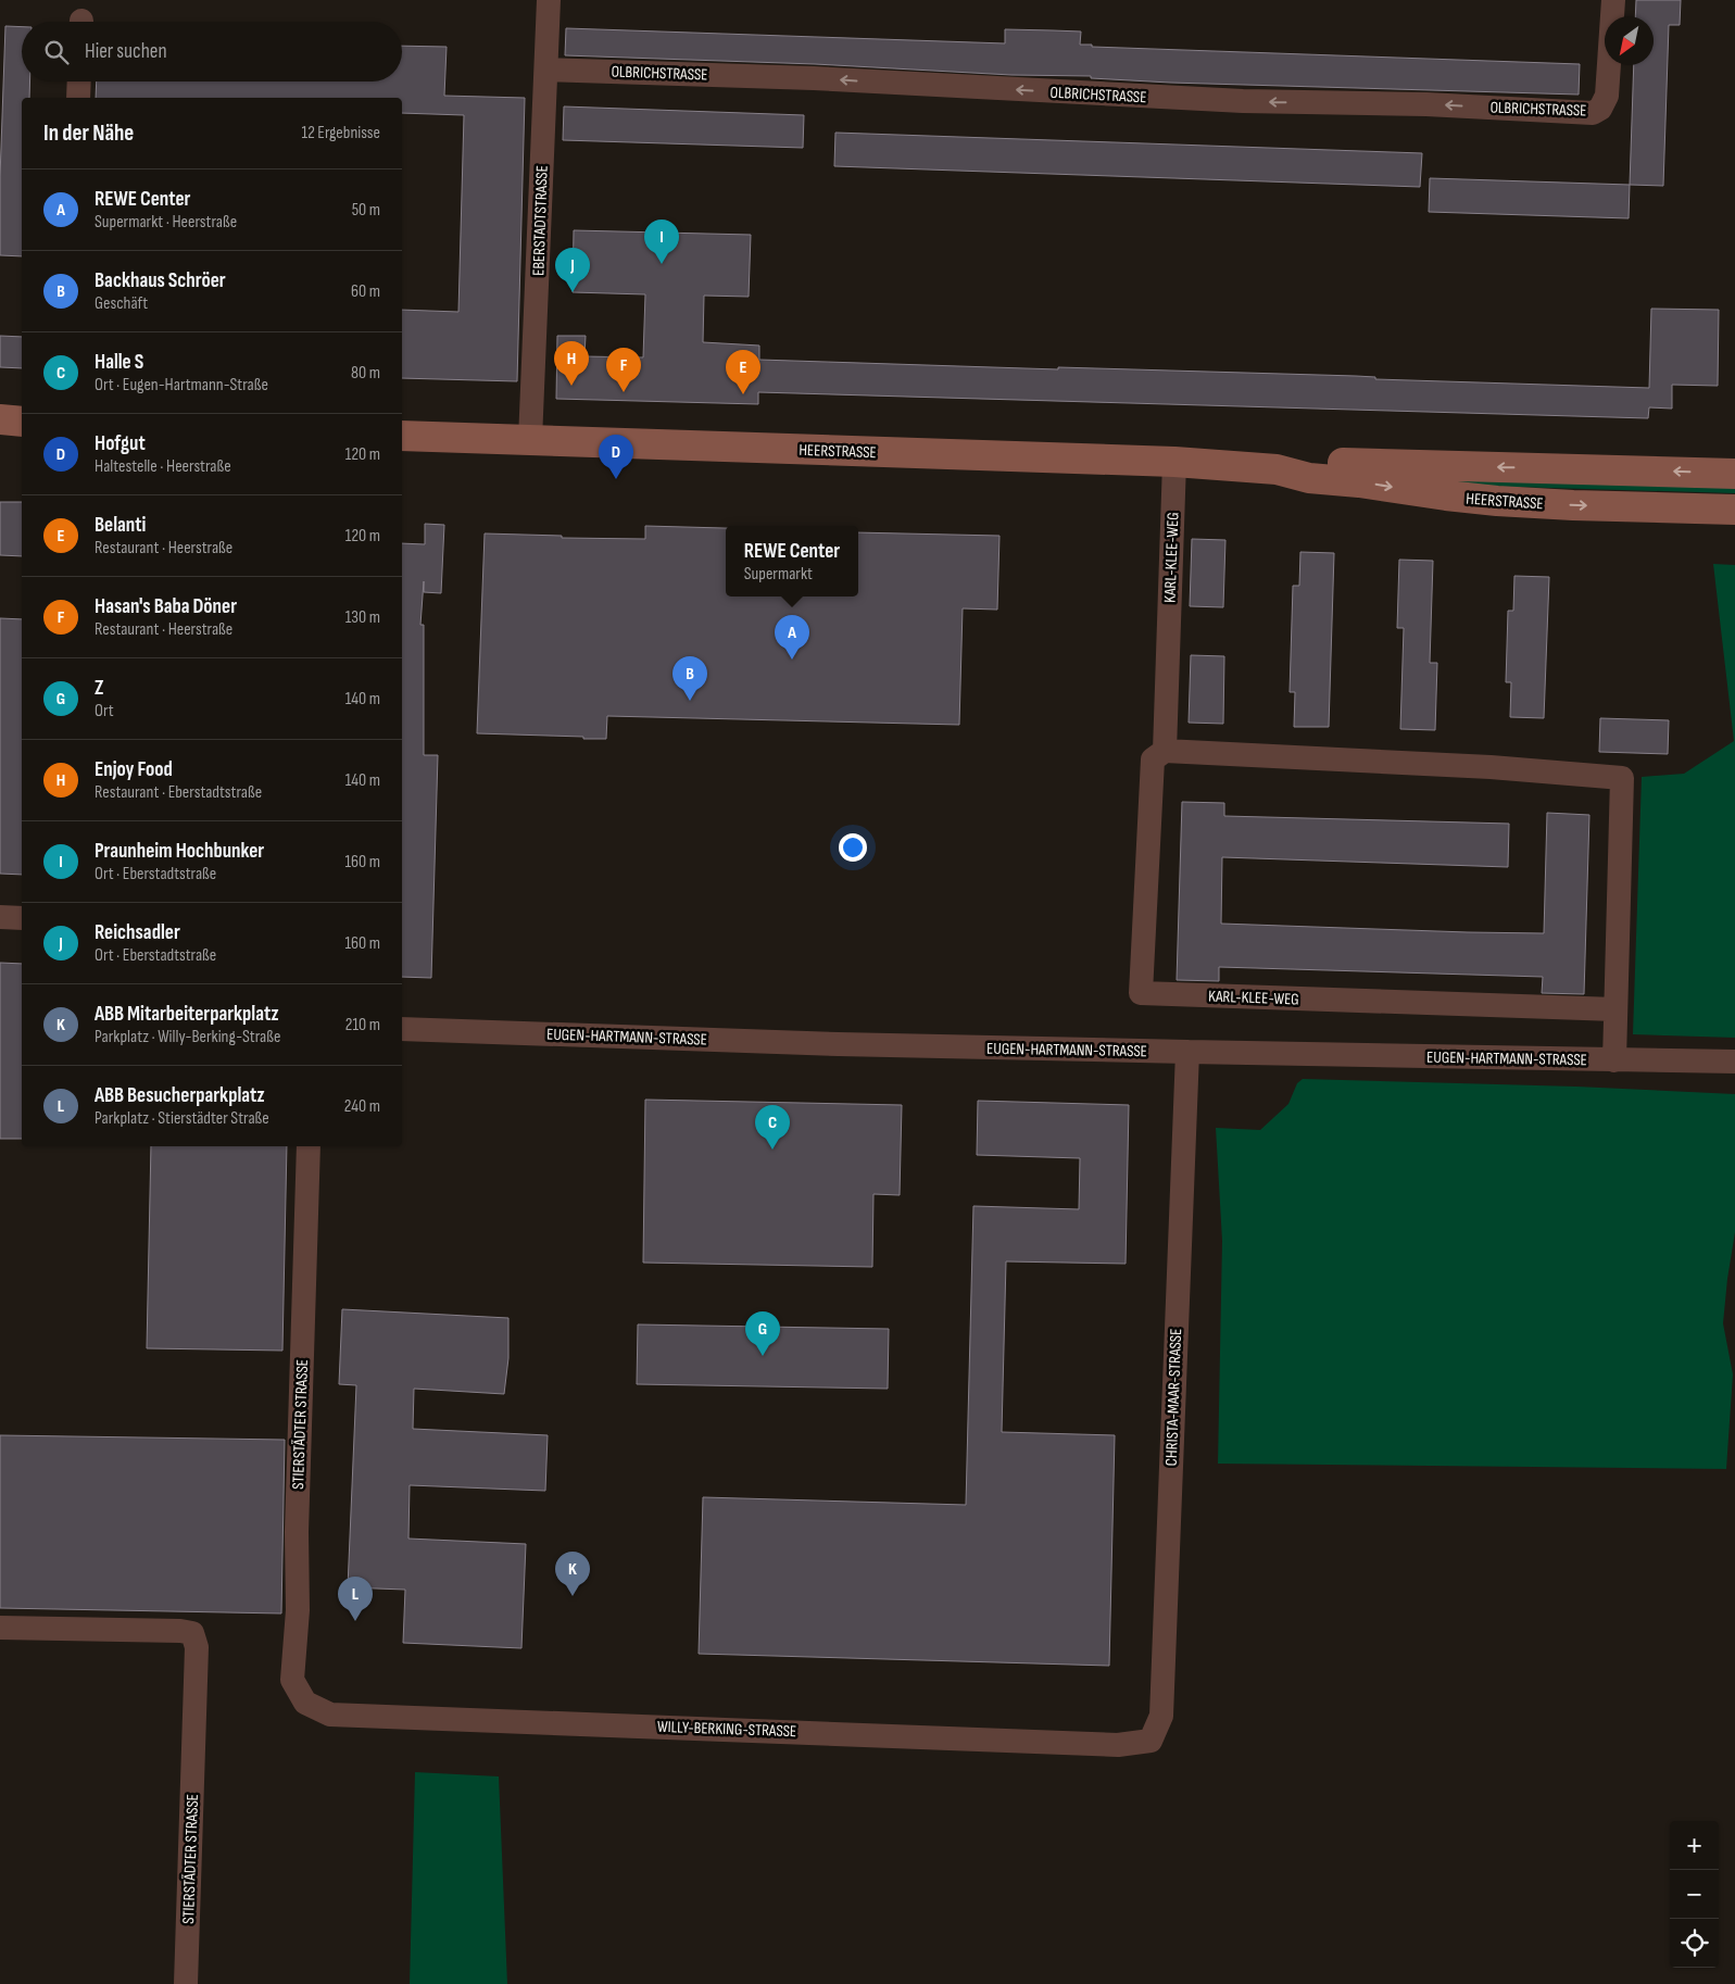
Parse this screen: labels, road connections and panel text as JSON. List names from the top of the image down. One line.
{"streets":{"main road":["HEERSTRASSE"],"street":["OLBRICHSTRASSE","EBERSTADTSTRASSE","KARL-KLEE-WEG","EUGEN-HARTMANN-STRASSE","CHRISTA-MAAR-STRASSE","STIERSTÄDTER STRASSE","WILLY-BERKING-STRASSE"]},"crossings":[["OLBRICHSTRASSE","EBERSTADTSTRASSE"],["EBERSTADTSTRASSE","HEERSTRASSE"],["HEERSTRASSE","KARL-KLEE-WEG"],["EUGEN-HARTMANN-STRASSE","CHRISTA-MAAR-STRASSE"],["CHRISTA-MAAR-STRASSE","WILLY-BERKING-STRASSE"],["STIERSTÄDTER STRASSE","WILLY-BERKING-STRASSE"]],"one_way":["OLBRICHSTRASSE"],"north":"bottom left","page":{"search":"Hier suchen","heading":["In der Nähe","12 Ergebnisse"],"list":[{"mark":"A","name":"REWE Center","note":"Supermarkt · Heerstraße","value":"50 m"},{"mark":"B","name":"Backhaus Schröer","note":"Geschäft","value":"60 m"},{"mark":"C","name":"Halle S","note":"Ort · Eugen-Hartmann-Straße","value":"80 m"},{"mark":"D","name":"Hofgut","note":"Haltestelle · Heerstraße","value":"120 m"},{"mark":"E","name":"Belanti","note":"Restaurant · Heerstraße","value":"120 m"},{"mark":"F","name":"Hasan's Baba Döner","note":"Restaurant · Heerstraße","value":"130 m"},{"mark":"G","name":"Z","note":"Ort","value":"140 m"},{"mark":"H","name":"Enjoy Food","note":"Restaurant · Eberstadtstraße","value":"140 m"},{"mark":"I","name":"Praunheim Hochbunker","note":"Ort · Eberstadtstraße","value":"160 m"},{"mark":"J","name":"Reichsadler","note":"Ort · Eberstadtstraße","value":"160 m"},{"mark":"K","name":"ABB Mitarbeiterparkplatz","note":"Parkplatz · Willy-Berking-Straße","value":"210 m"},{"mark":"L","name":"ABB Besucherparkplatz","note":"Parkplatz · Stierstädter Straße","value":"240 m"}],"pins":["I","J","H","F","E","D","A","B","C","G","K","L"],"popup":["REWE Center","Supermarkt"],"map_buttons":["+","−"]}}
